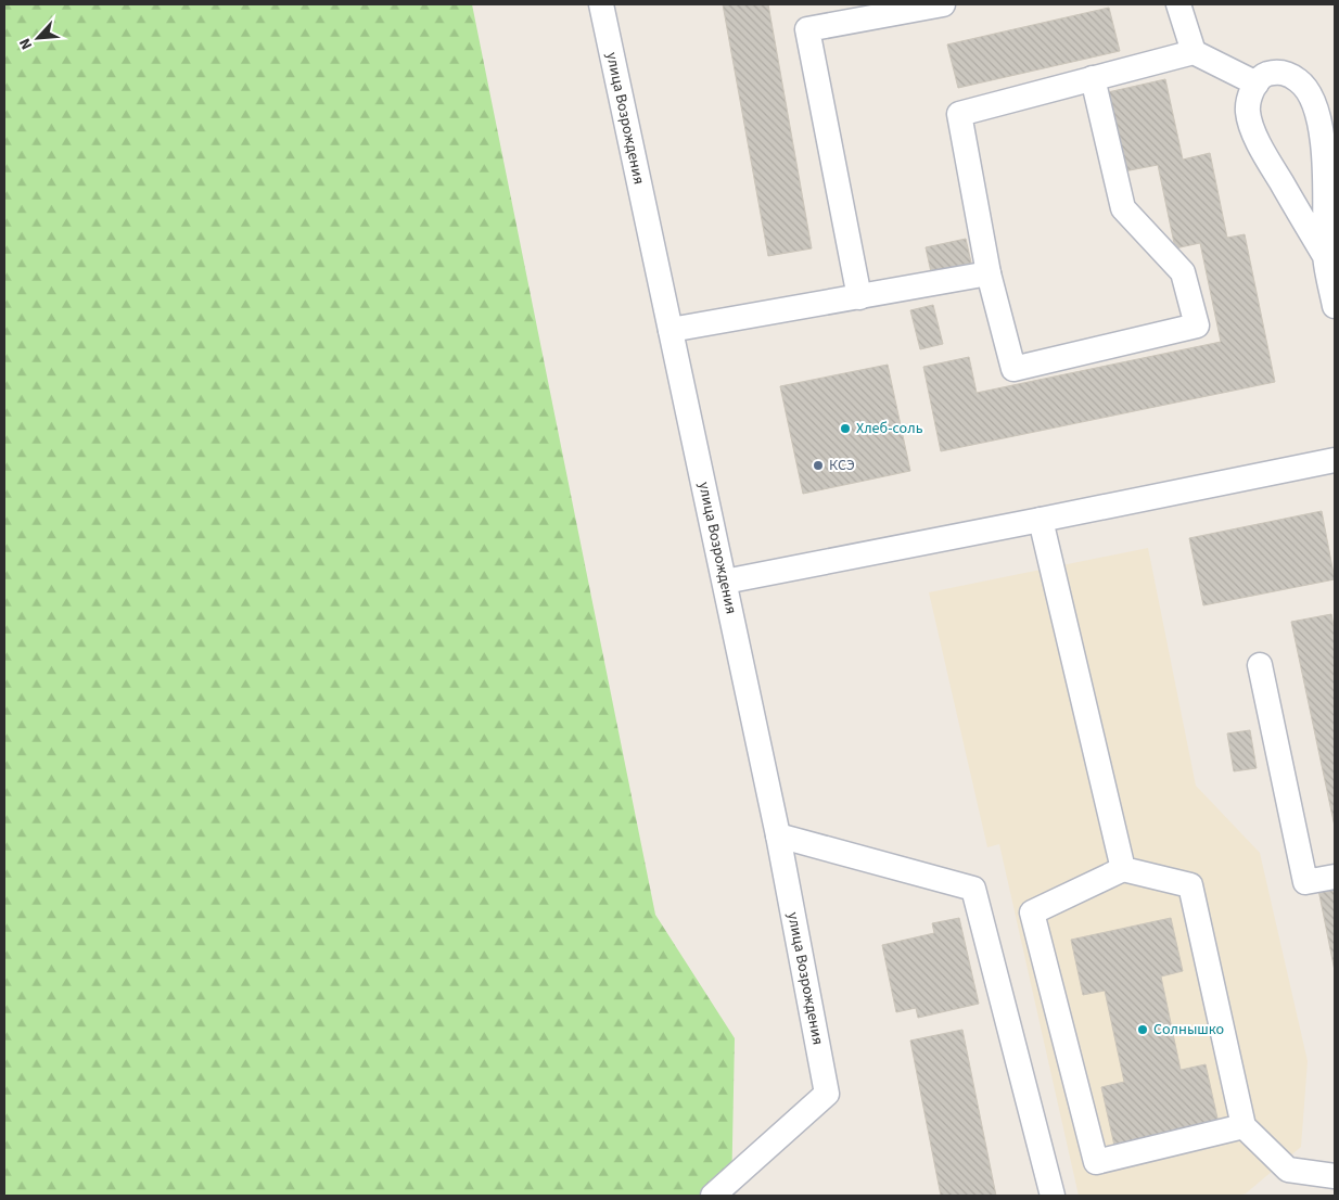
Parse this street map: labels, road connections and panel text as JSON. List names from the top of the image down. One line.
{"streets":{"street":["улица Возрождения"]},"places":["Хлеб-соль","КСЭ","Солнышко"],"north":"bottom left"}
